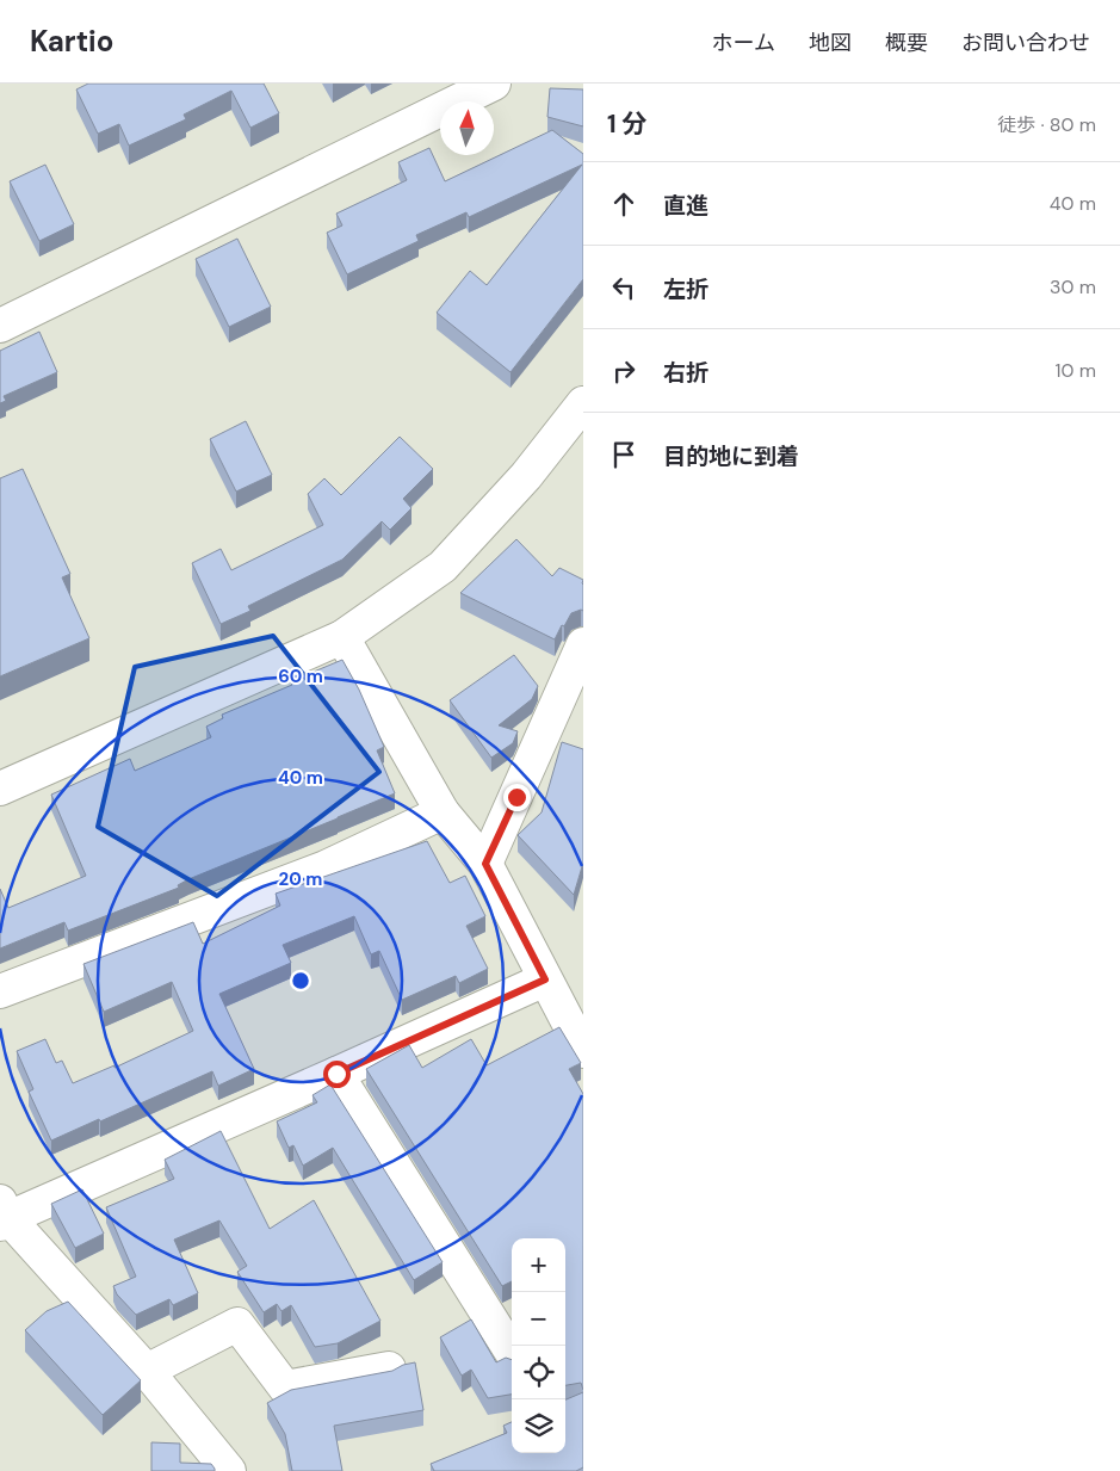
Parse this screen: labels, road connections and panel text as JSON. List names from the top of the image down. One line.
{"north":"top","page":{"header":"Kartio","nav":["ホーム","地図","概要","お問い合わせ"],"heading":["1 分","徒歩 · 80 m"],"list":[["直進","40 m"],["左折","30 m"],["右折","10 m"],"目的地に到着"],"map_buttons":["+","−"]},"rings":["60 m","40 m","20 m"]}
